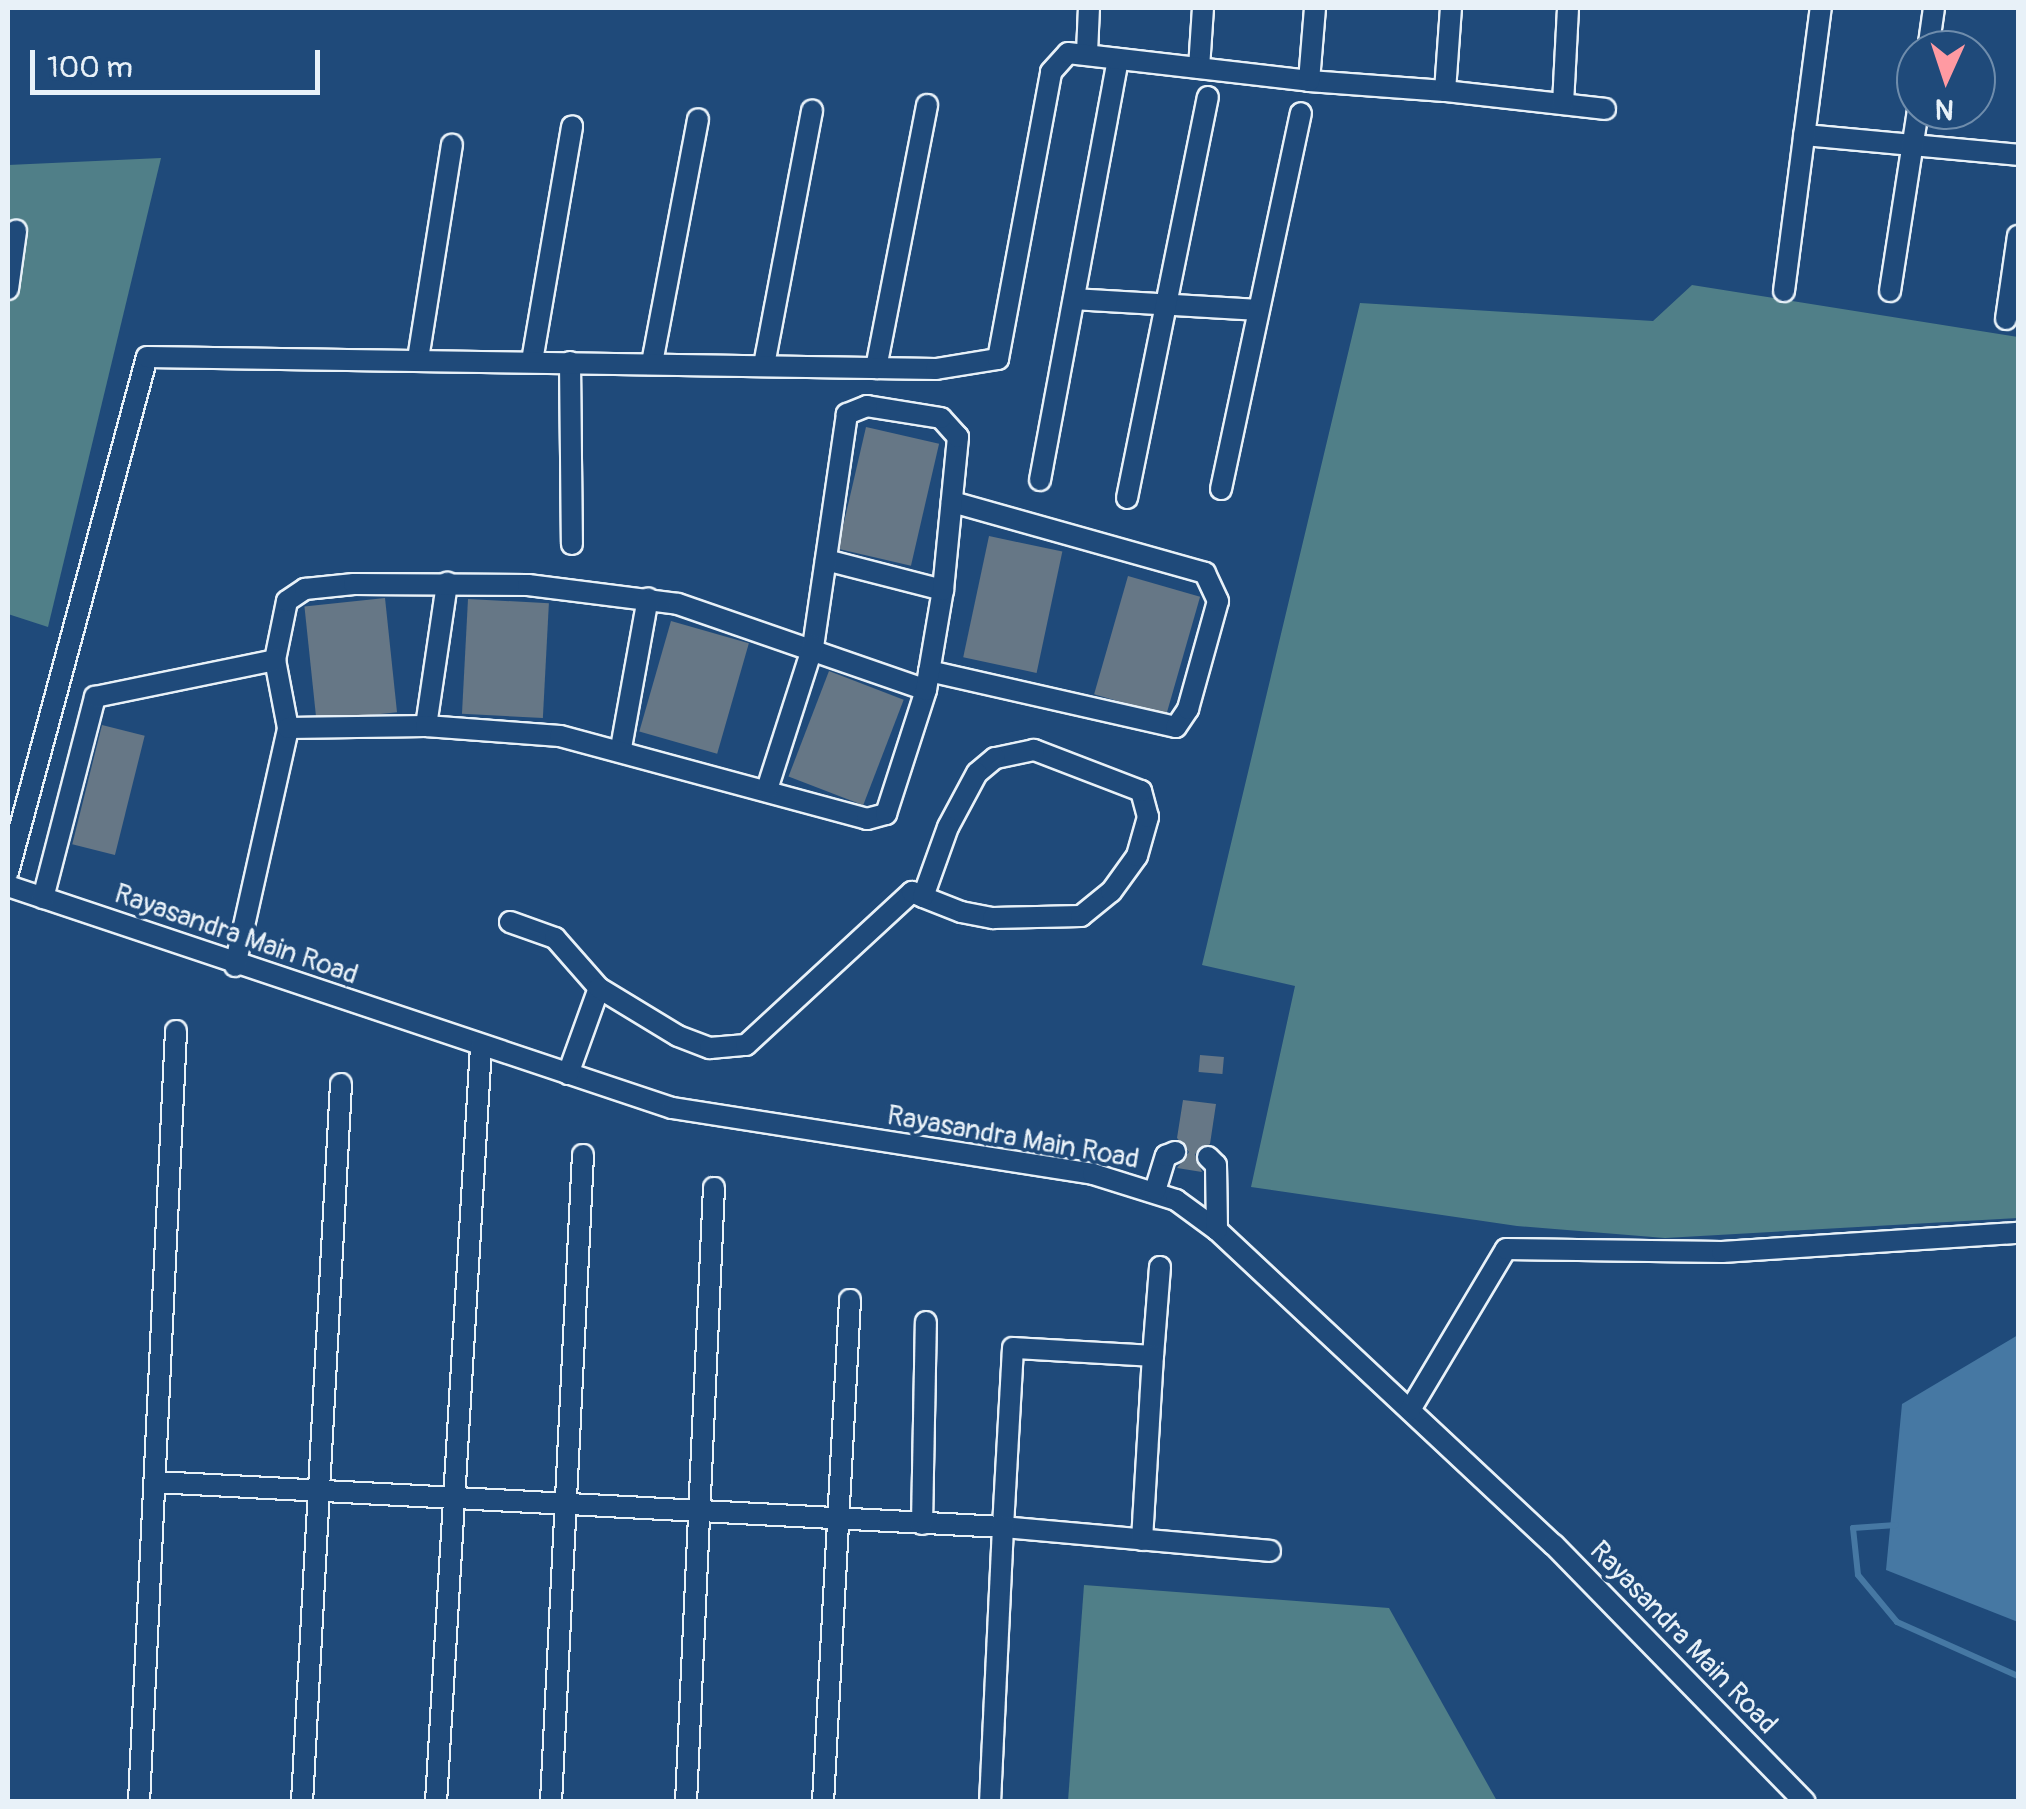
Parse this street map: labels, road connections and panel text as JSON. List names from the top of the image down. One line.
{"streets":{"street":["Rayasandra Main Road"]},"scale_bar":"100 m","north":"bottom"}
